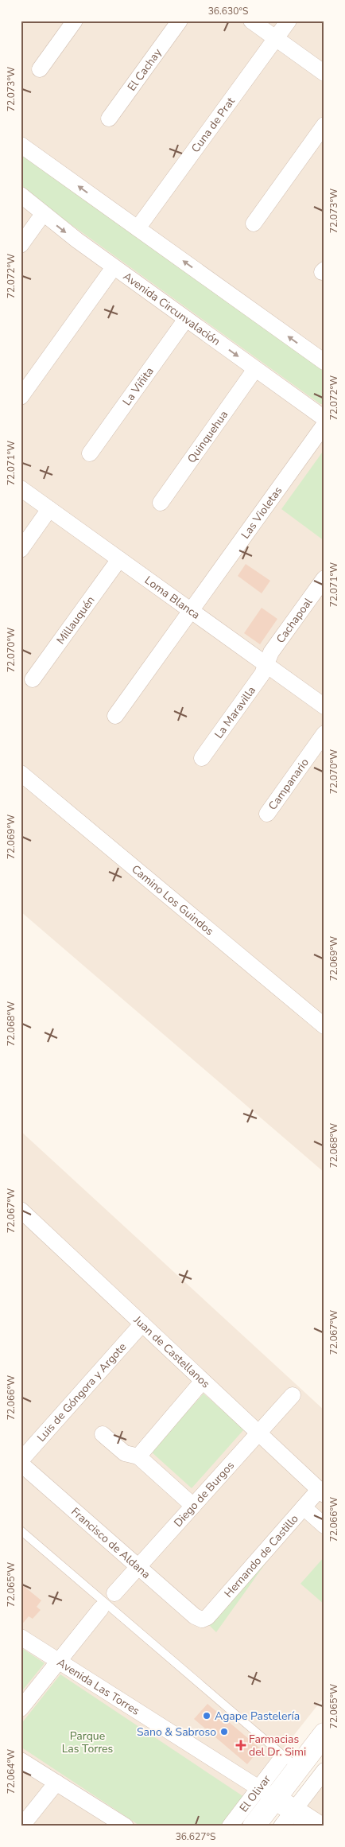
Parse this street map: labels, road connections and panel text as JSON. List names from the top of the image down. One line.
{"streets":{"main road":["Avenida Las Torres"],"street":["El Cachay","Cuna de Prat","Avenida Circunvalación","La Viñita","Quinquehua","Las Violetas","Loma Blanca","Millauquén","Cachapoal","La Maravilla","Campanario","Camino Los Guindos","Juan de Castellanos","Luis de Góngora y Argote","Diego de Burgos","Francisco de Aldana","Hernando de Castillo","El Olivar"]},"crossings":[["Avenida Circunvalación","La Viñita"],["Avenida Circunvalación","Quinquehua"],["Las Violetas","Loma Blanca"],["Loma Blanca","Millauquén"],["Loma Blanca","Cachapoal"],["Loma Blanca","La Maravilla"],["Cachapoal","La Maravilla"],["Juan de Castellanos","Luis de Góngora y Argote"],["Juan de Castellanos","Diego de Burgos"],["Juan de Castellanos","Hernando de Castillo"],["Diego de Burgos","Francisco de Aldana"],["Francisco de Aldana","Hernando de Castillo"],["Avenida Las Torres","El Olivar"]],"parks":["Parque Las Torres"],"places":{"other":["Agape Pastelería","Sano & Sabroso"],"health":["Farmacias del Dr. Simi"]},"coordinates":["36.630°S","72.073°W","72.072°W","72.071°W","72.070°W","72.069°W","72.068°W","72.067°W","72.066°W","72.065°W","72.064°W","36.627°S"]}
